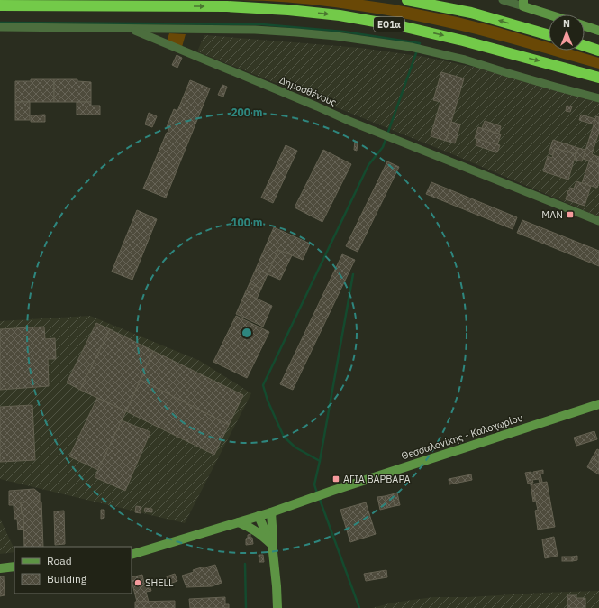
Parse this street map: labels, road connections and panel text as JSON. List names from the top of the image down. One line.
{"streets":{"highway":["ΕΟ1α"],"main road":["Θεσσαλονίκης - Καλοχωρίου"],"street":["Δημοσθένους"]},"places":{"transit":["ΜΑΝ","ΑΓΙΑ ΒΑΡΒΑΡΑ"],"other":["SHELL"]},"legend":["Road","Building"],"north":"top","rings":["200 m","100 m"]}
